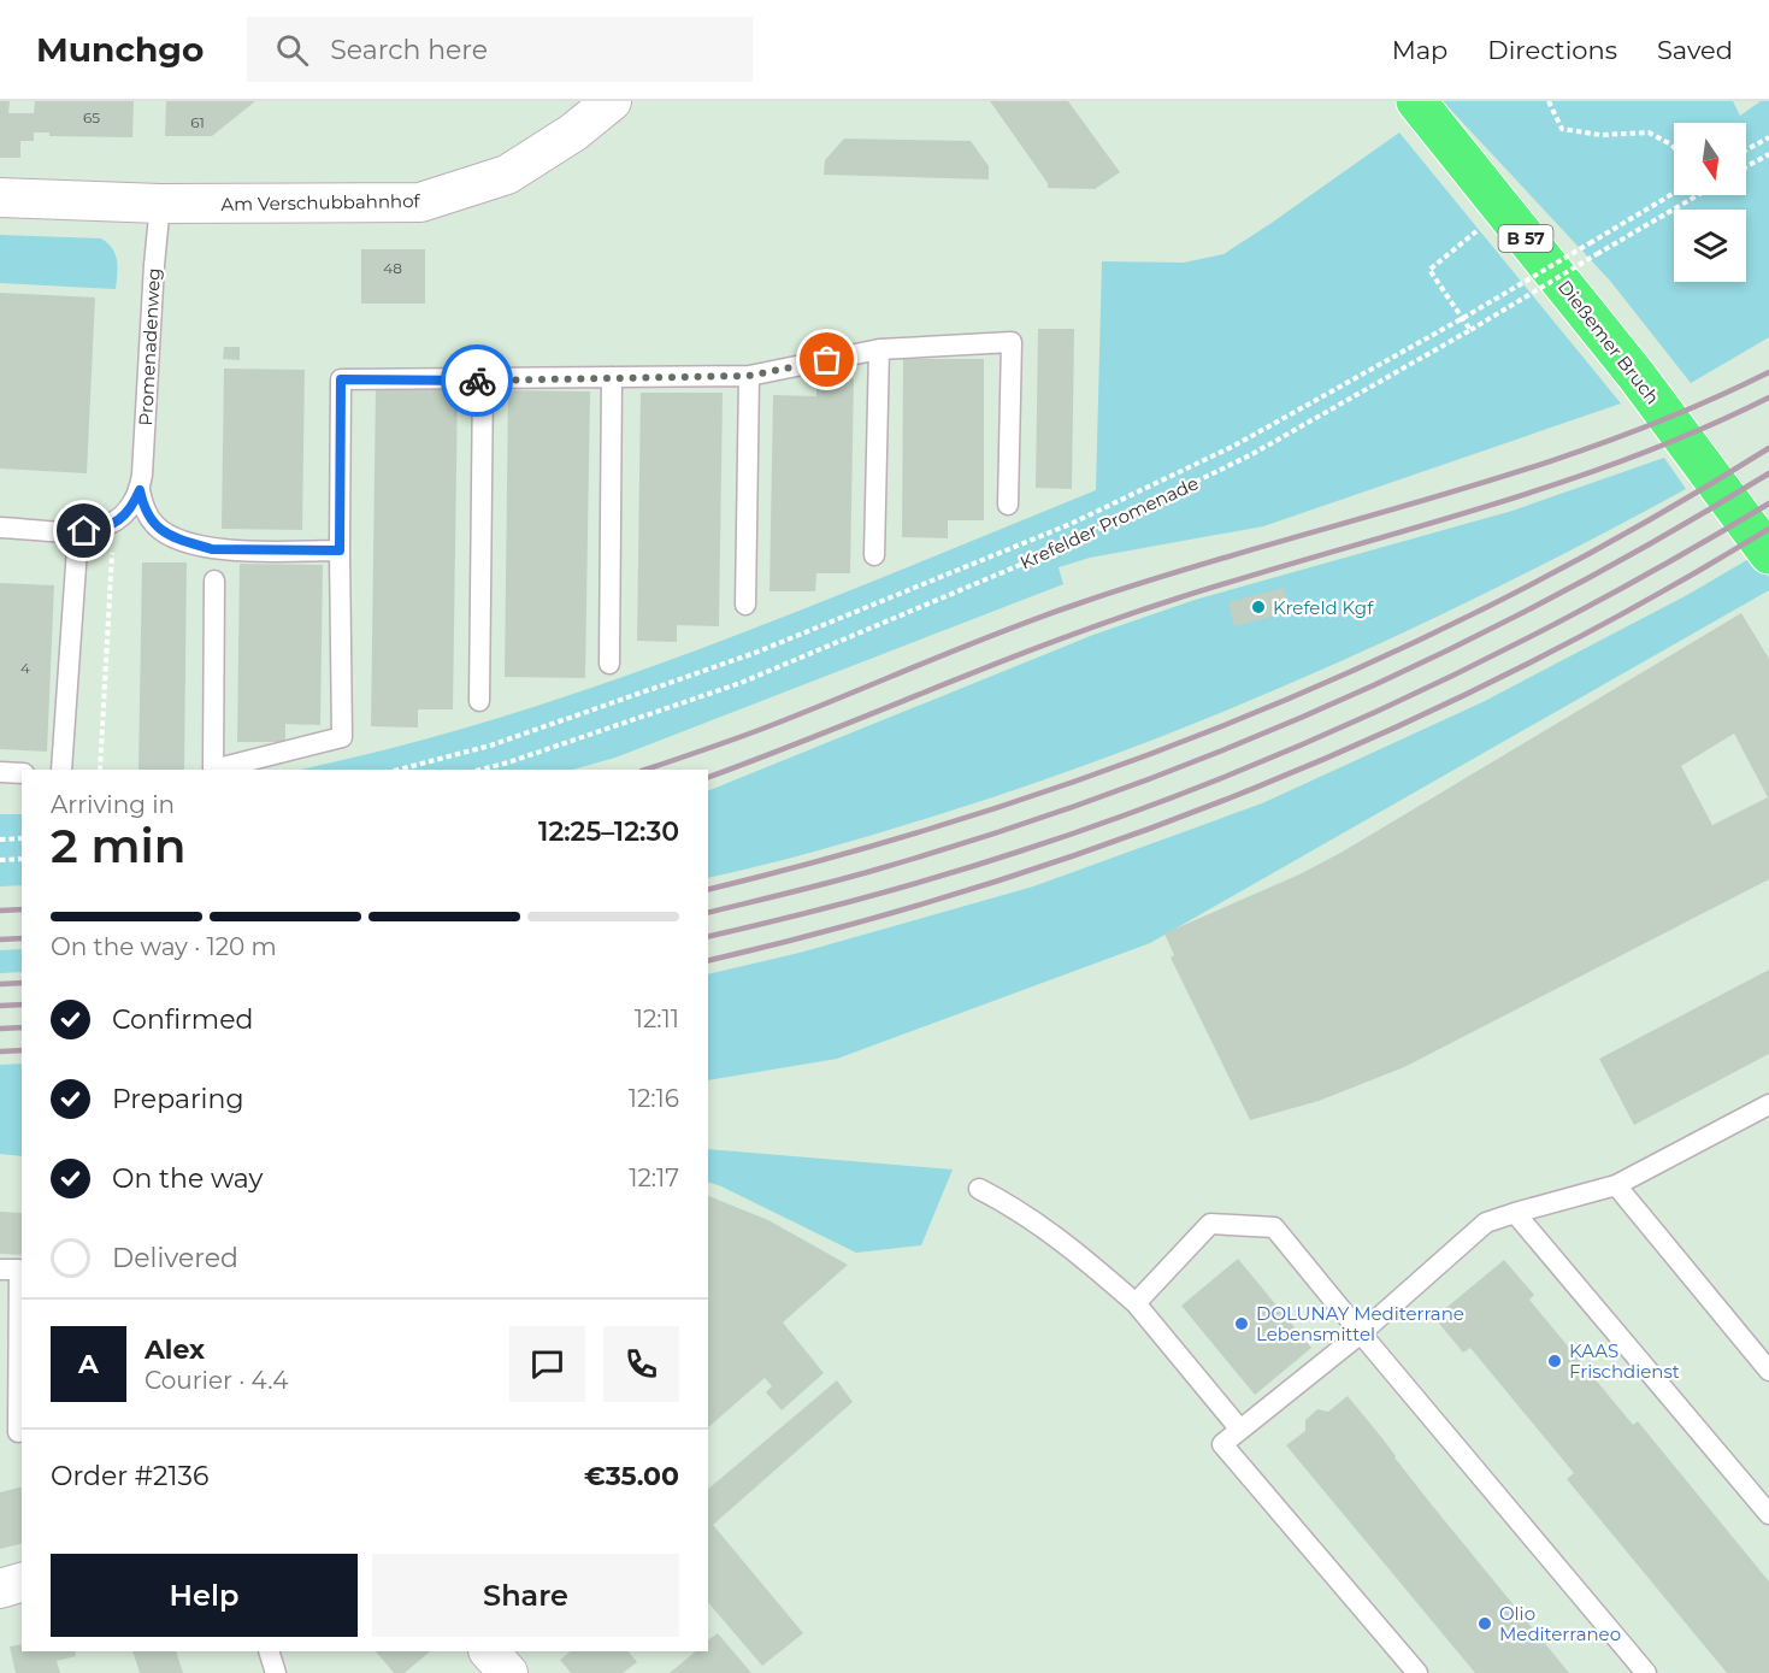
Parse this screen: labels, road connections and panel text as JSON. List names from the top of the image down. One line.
{"streets":{"main road":["B 57","Dießemer Bruch"],"street":["Am Verschubbahnhof"],"lane":["Promenadenweg"],"path":["Krefelder Promenade"]},"crossings":[["Am Verschubbahnhof","Promenadenweg"]],"places":["Krefeld Kgf","DOLUNAY Mediterrane Lebensmittel","KAAS Frischdienst","Olio Mediterraneo"],"house_numbers":["65","61","48","4"],"north":"bottom","page":{"header":"Munchgo","search":"Search here","nav":["Map","Directions","Saved"],"heading":["2 min","Arriving in","12:25–12:30"],"panel":["Alex","Courier · 4.4","Order #2136","€35.00"],"bar":"On the way · 120 m","list":[["Confirmed","12:11"],["Preparing","12:16"],["On the way","12:17"],"Delivered"],"round":"A","buttons":["Help","Share"]}}
